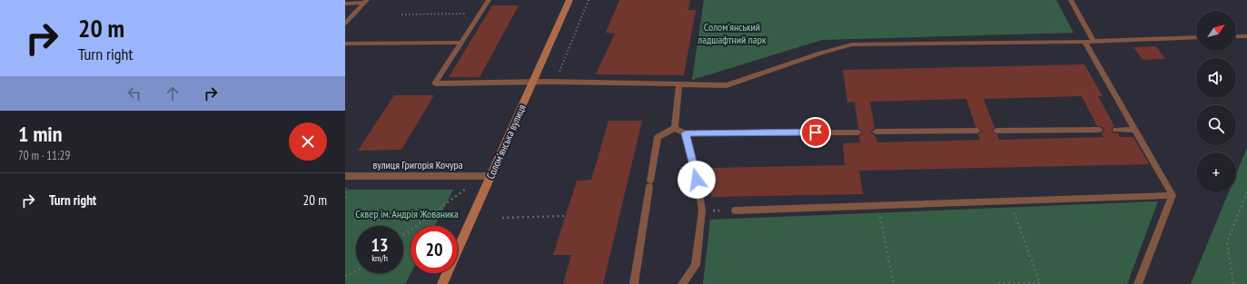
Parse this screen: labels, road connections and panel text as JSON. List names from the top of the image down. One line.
{"streets":{"main road":["Соломʼянська вулиця"],"street":["вулиця Григорія Кочура"]},"crossings":[["Соломʼянська вулиця","вулиця Григорія Кочура"]],"parks":["Солом'янський ладшафтний парк","Сквер ім. Андрія Жованика"],"north":"top right","page":{"turn":["20 m","Turn right"],"map_buttons":"+","heading":["1 min","70 m · 11:29"],"list":[{"name":"Turn right","value":"20 m"}],"speed":"13 km/h","limit":"20"}}
